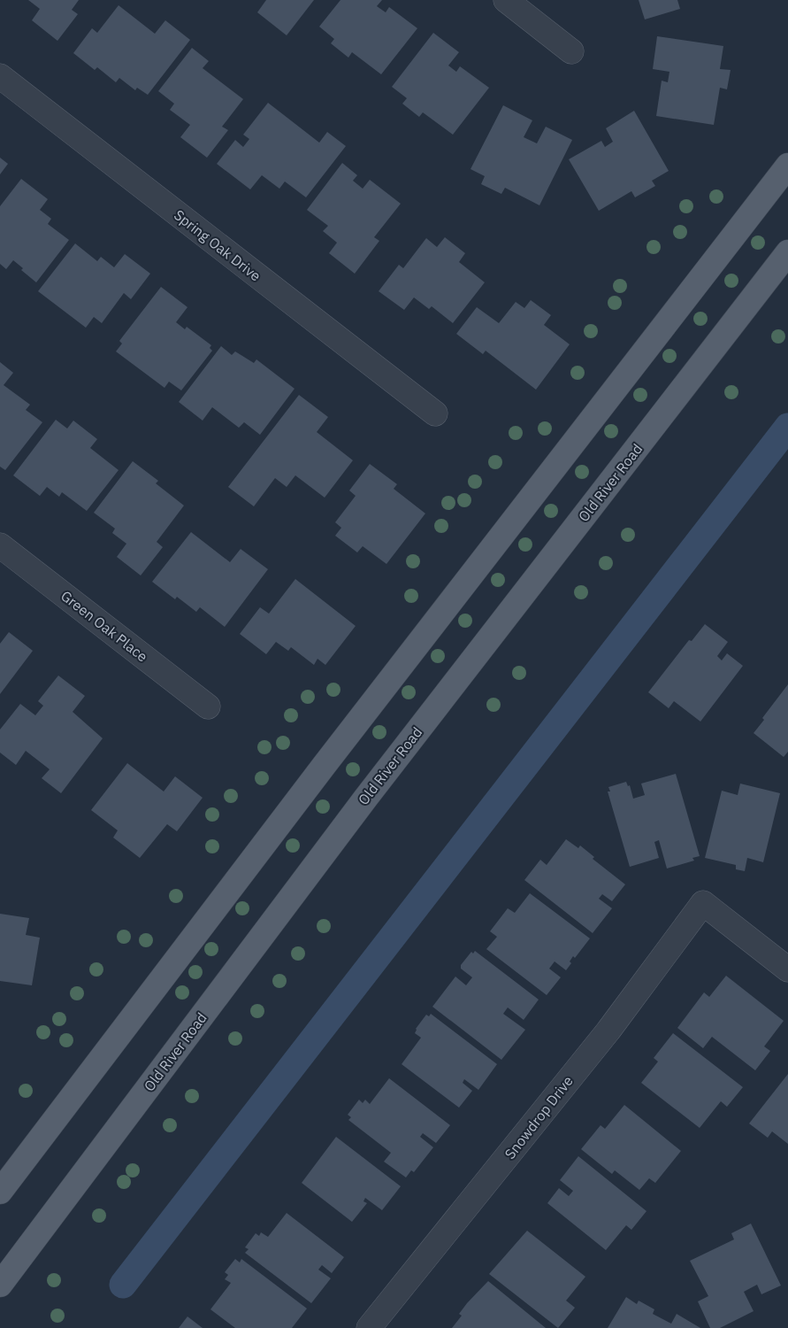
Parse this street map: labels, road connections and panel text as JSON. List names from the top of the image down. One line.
{"streets":{"main road":["Old River Road"],"street":["Spring Oak Drive","Green Oak Place","Snowdrop Drive"]}}
